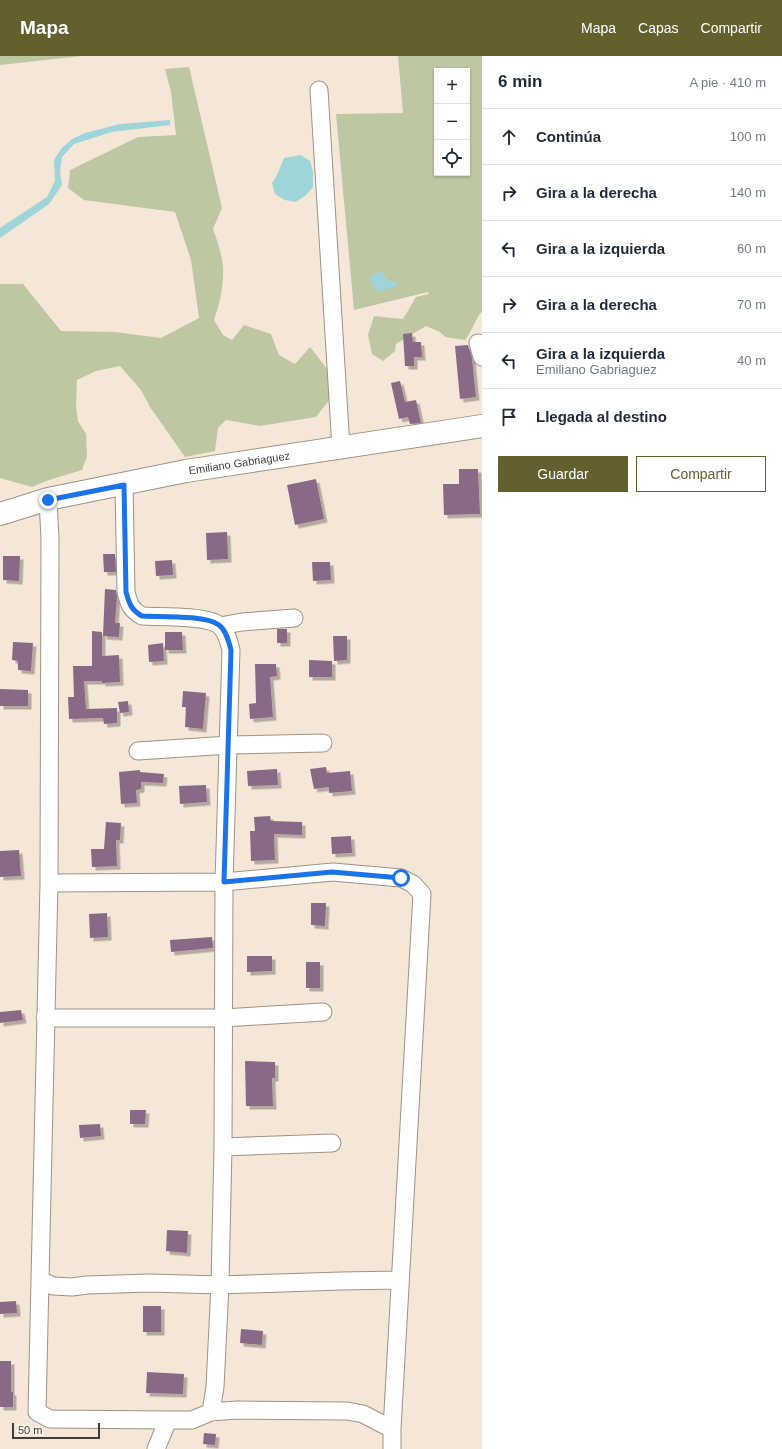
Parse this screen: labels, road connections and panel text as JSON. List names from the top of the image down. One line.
{"streets":{"main road":["Emiliano Gabriaguez"]},"scale_bar":"50 m","page":{"header":"Mapa","nav":["Mapa","Capas","Compartir"],"heading":["6 min","A pie · 410 m"],"map_buttons":["+","−"],"list":[["Continúa","100 m"],["Gira a la derecha","140 m"],["Gira a la izquierda","60 m"],["Gira a la derecha","70 m"],["Gira a la izquierda","Emiliano Gabriaguez","40 m"],"Llegada al destino"],"buttons":["Guardar","Compartir"],"scale":"50 m"}}
